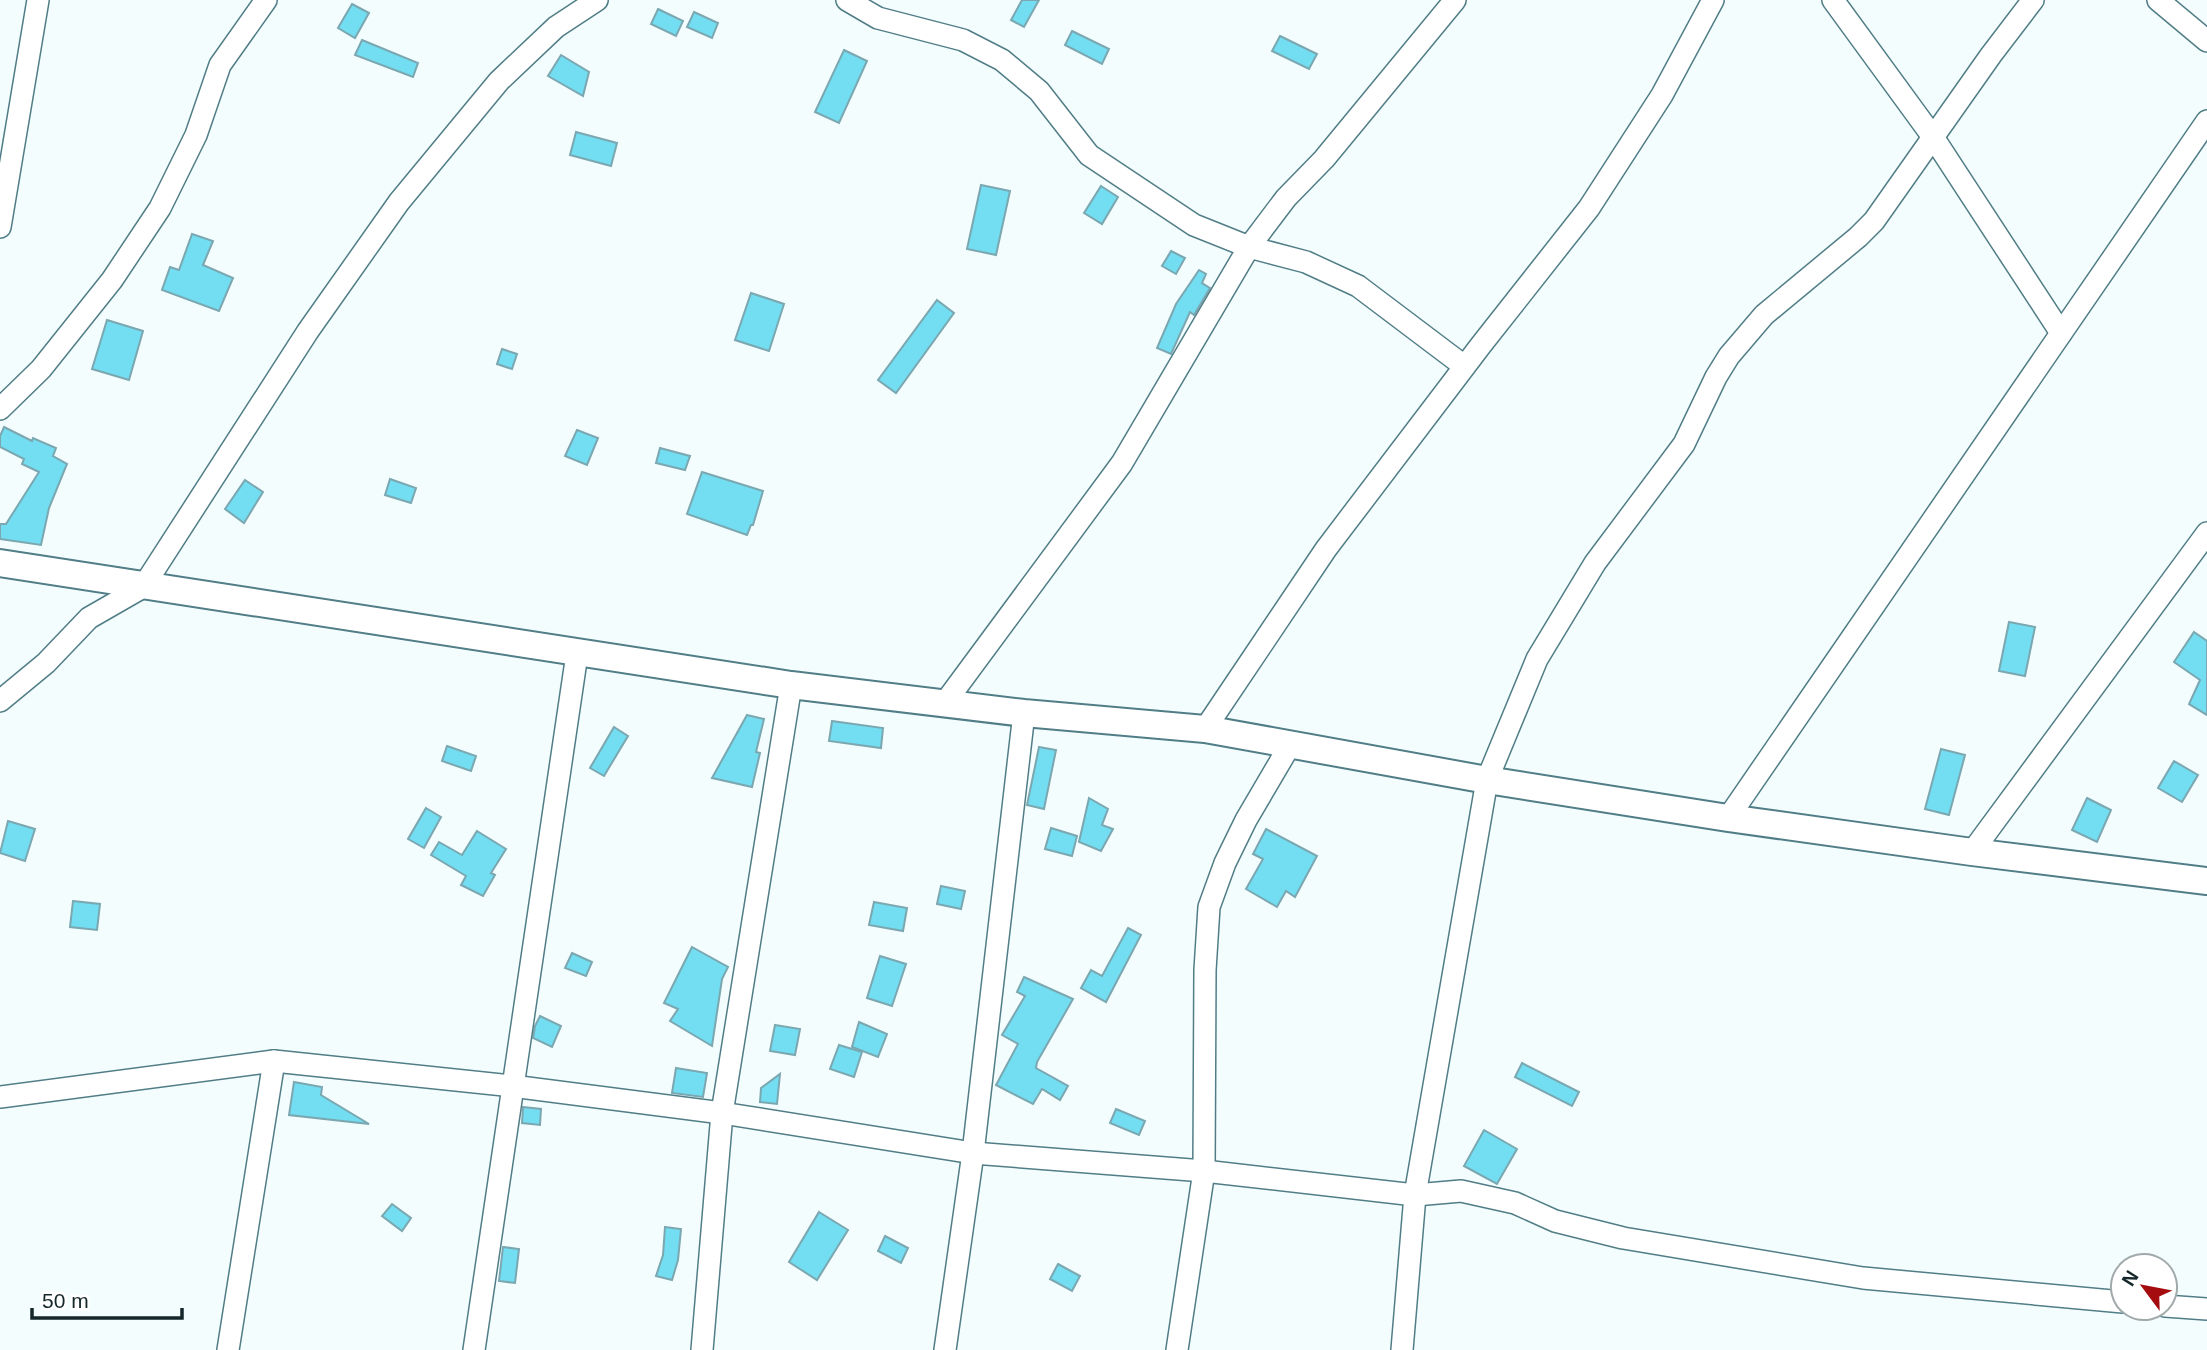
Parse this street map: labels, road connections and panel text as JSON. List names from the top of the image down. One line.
{"scale_bar":"50 m","north":"top left"}
